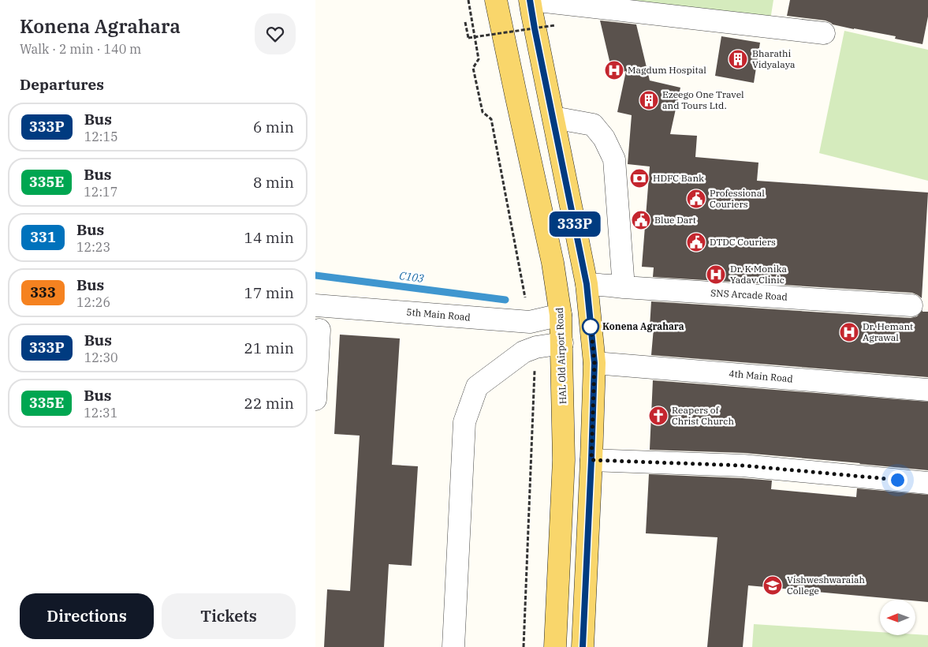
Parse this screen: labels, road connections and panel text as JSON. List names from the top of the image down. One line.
{"streets":{"main road":["HAL Old Airport Road"],"street":["SNS Arcade Road","5th Main Road","4th Main Road"]},"crossings":[["5th Main Road","HAL Old Airport Road"]],"water":["C103"],"places":{"building":["Bharathi Vidyalaya","Ezeego One Travel and Tours Ltd."],"hospital":["Magdum Hospital","Dr. K Monika Yadav Clinic","Dr. Hemant Agrawal"],"bank":["HDFC Bank"],"public building":["Professional Couriers","Blue Dart","DTDC Couriers"],"other":["Konena Agrahara"],"church":["Reapers of Christ Church"],"school or university":["Vishweshwaraiah College"]},"lines":["bus line 333P"],"north":"left","page":{"heading":[["Konena Agrahara","Walk · 2 min · 140 m"],"Departures"],"on_map":"333P","list":[{"mark":"333P","name":"Bus","note":"12:15","value":"6 min"},{"mark":"335E","name":"Bus","note":"12:17","value":"8 min"},{"mark":"331","name":"Bus","note":"12:23","value":"14 min"},{"mark":"333","name":"Bus","note":"12:26","value":"17 min"},{"mark":"333P","name":"Bus","note":"12:30","value":"21 min"},{"mark":"335E","name":"Bus","note":"12:31","value":"22 min"}],"buttons":["Directions","Tickets"]}}
